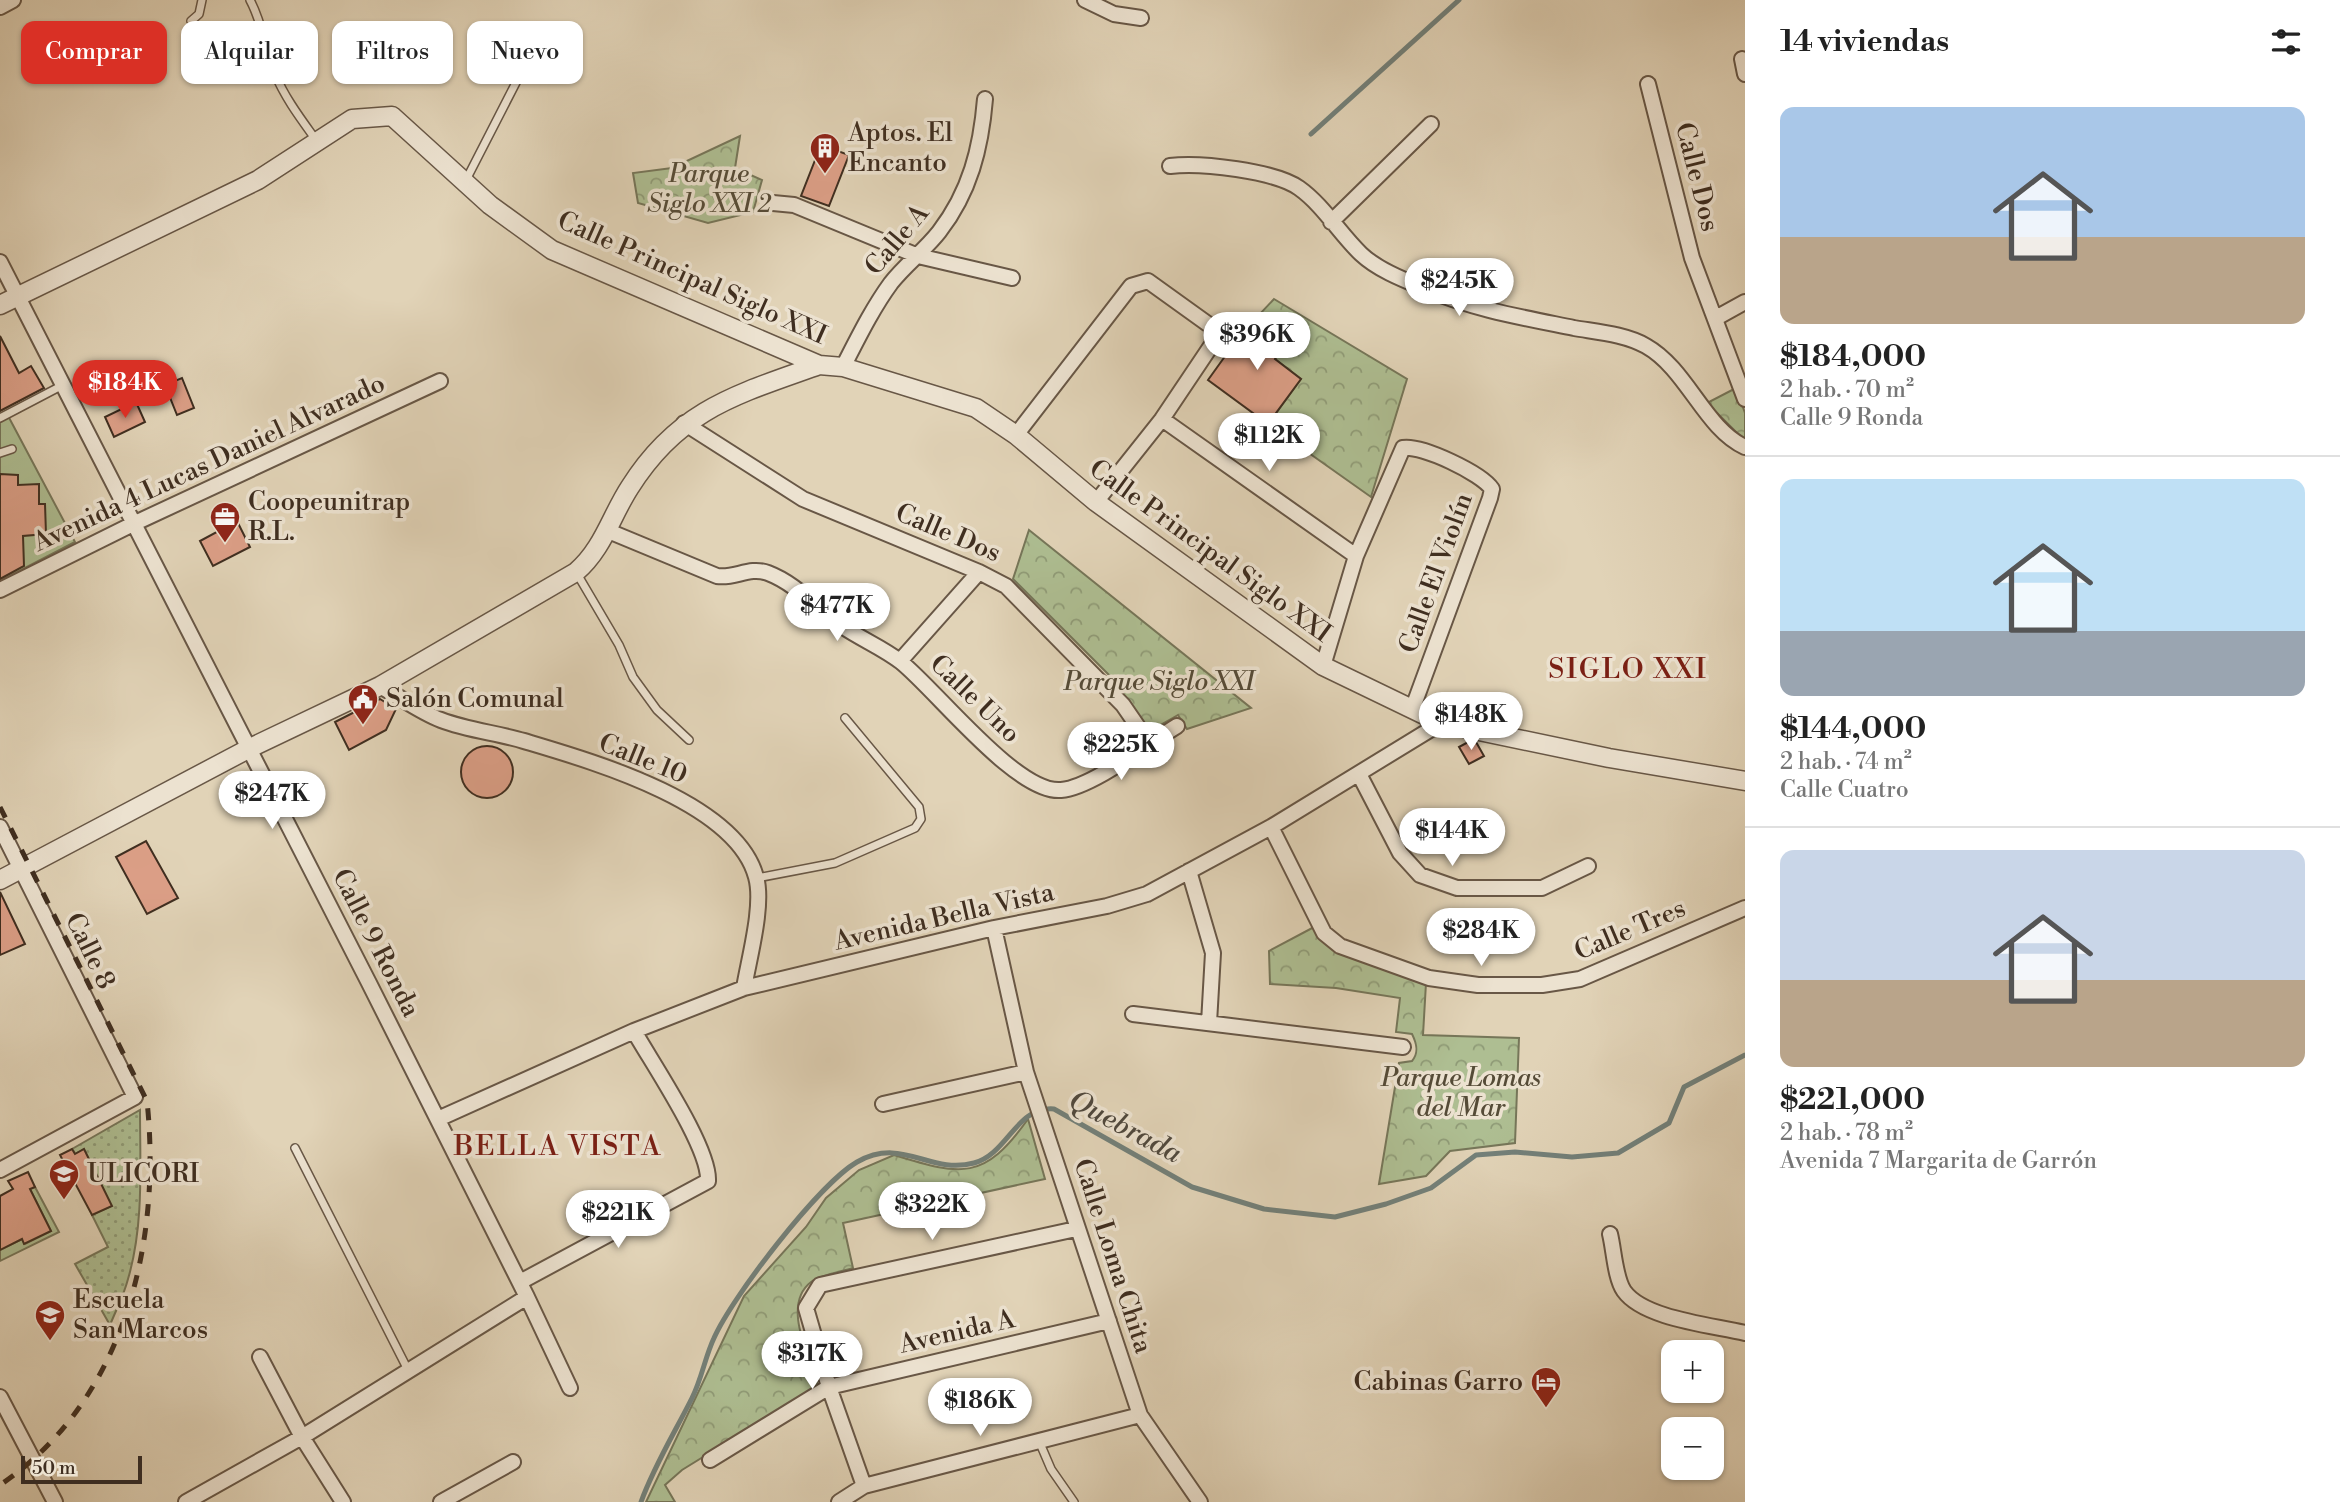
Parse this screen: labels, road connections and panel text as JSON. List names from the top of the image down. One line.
{"streets":{"street":["Calle Dos","Calle A","Calle Principal Siglo XXI","Avenida 4 Lucas Daniel Alvarado","Calle El Violín","Calle Uno","Calle 10","Avenida Bella Vista","Calle Tres","Calle 9 Ronda","Calle 8","Calle Loma Chita","Avenida A"]},"crossings":[["Calle Dos","Calle Uno"],["Calle A","Calle Principal Siglo XXI"],["Calle Principal Siglo XXI","Calle El Violín"],["Calle Principal Siglo XXI","Avenida Bella Vista"],["Calle Principal Siglo XXI","Calle 9 Ronda"],["Avenida 4 Lucas Daniel Alvarado","Calle 9 Ronda"],["Avenida Bella Vista","Calle Tres"],["Avenida Bella Vista","Calle 9 Ronda"],["Avenida Bella Vista","Calle Loma Chita"],["Calle Loma Chita","Avenida A"]],"districts":["SIGLO XXI","BELLA VISTA"],"water":["Quebrada"],"parks":["Parque Siglo XXI 2","Parque Siglo XXI","Parque Lomas del Mar"],"places":{"building":["Aptos. El Encanto"],"office":["Coopeunitrap R.L."],"public building":["Salón Comunal"],"school or university":["ULICORI","Escuela San Marcos"],"hotel":["Cabinas Garro"]},"scale_bar":"50 m","page":{"heading":"14 viviendas","chip":["Comprar","Alquilar","Filtros","Nuevo"],"list":[{"name":"$184,000","note":"2 hab. · 70 m² · Calle 9 Ronda"},{"name":"$144,000","note":"2 hab. · 74 m² · Calle Cuatro"},{"name":"$221,000","note":"2 hab. · 78 m² · Avenida 7 Margarita de Garrón"}],"price":["$245K","$396K","$184K","$112K","$477K","$148K","$225K","$247K","$144K","$284K","$322K","$221K","$317K","$186K"],"map_buttons":["+","−"],"scale":"50 m"}}
